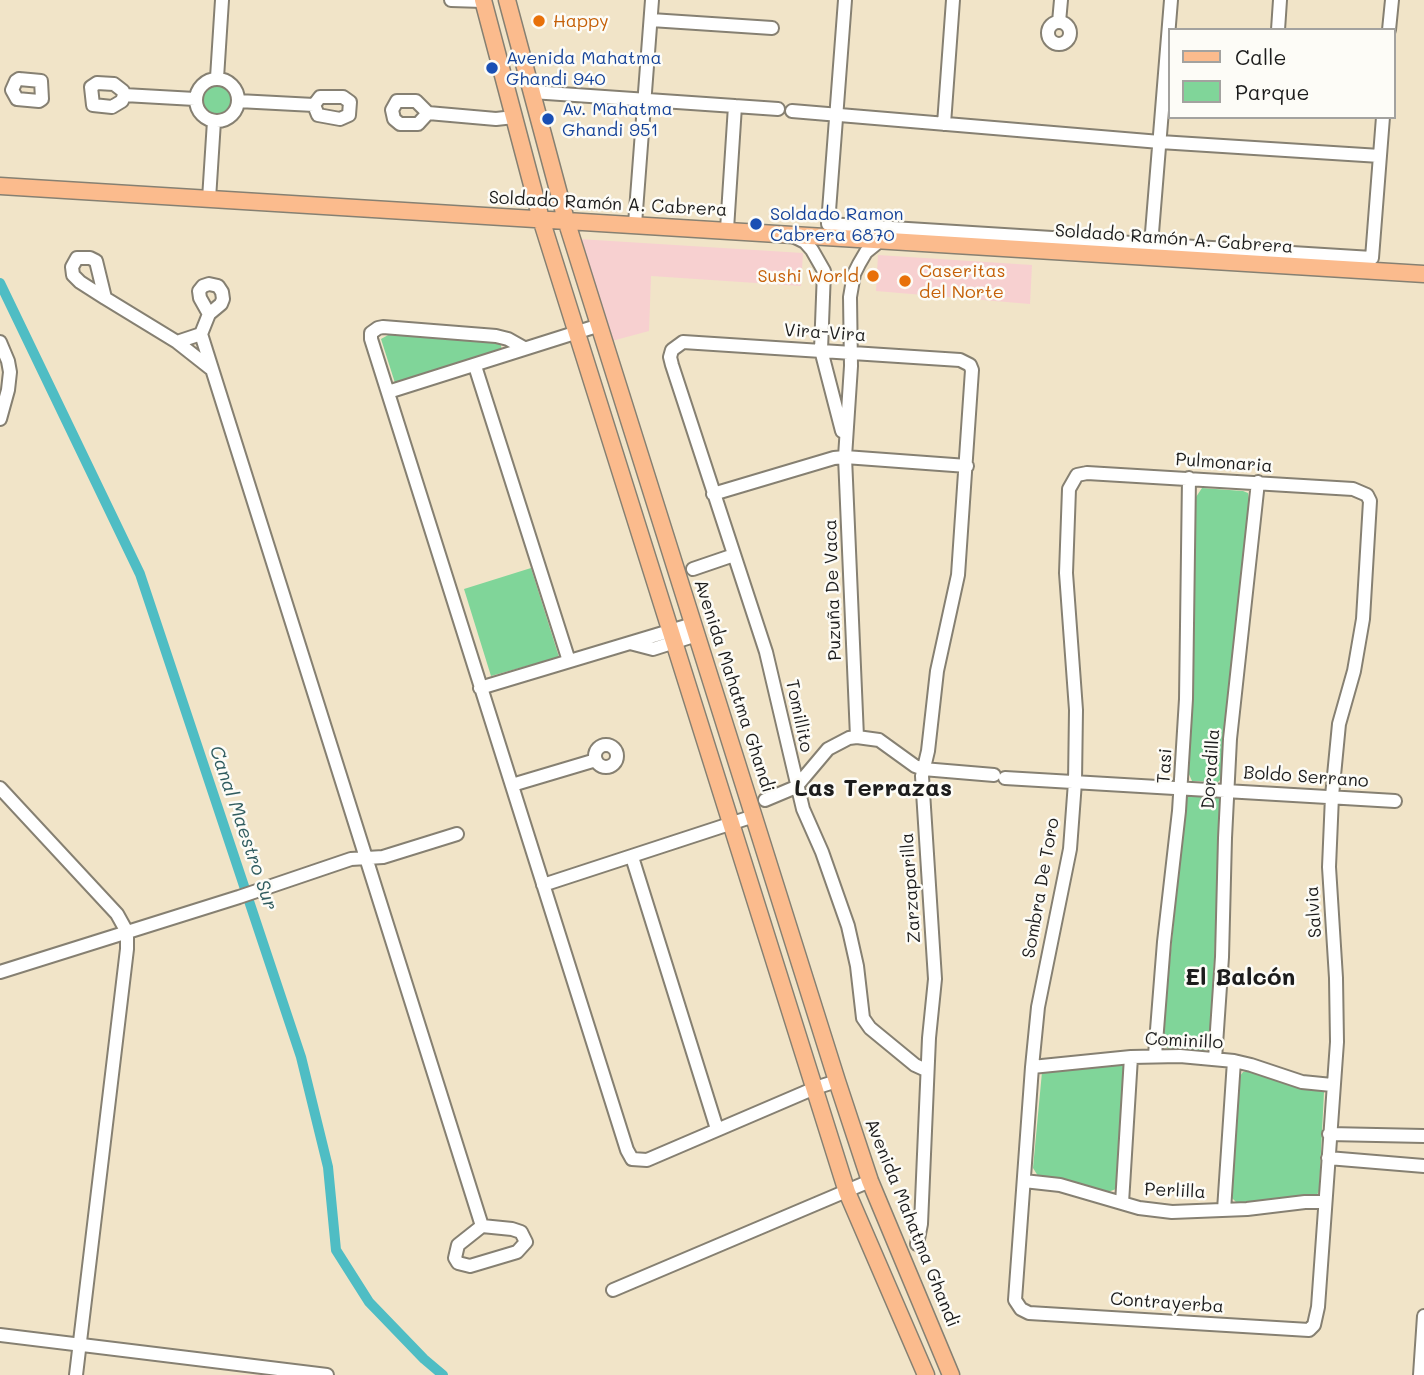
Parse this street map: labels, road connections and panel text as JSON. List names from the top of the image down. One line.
{"streets":{"main road":["Soldado Ramón A. Cabrera","Avenida Mahatma Ghandi"],"street":["Vira-Vira","Pulmonaria","Puzuña De Vaca","Tomillito","Tasi","Doradilla","Boldo Serrano","Zarzaparilla","Sombra De Toro","Salvia","Cominillo","Perlilla","Contrayerba"]},"crossings":[["Soldado Ramón A. Cabrera","Avenida Mahatma Ghandi"],["Vira-Vira","Tomillito"],["Vira-Vira","Zarzaparilla"],["Pulmonaria","Tasi"],["Pulmonaria","Doradilla"],["Pulmonaria","Sombra De Toro"],["Pulmonaria","Salvia"],["Puzuña De Vaca","Boldo Serrano"],["Tomillito","Zarzaparilla"],["Tasi","Boldo Serrano"],["Tasi","Cominillo"],["Doradilla","Boldo Serrano"],["Doradilla","Cominillo"],["Boldo Serrano","Zarzaparilla"],["Boldo Serrano","Sombra De Toro"],["Boldo Serrano","Salvia"],["Sombra De Toro","Cominillo"],["Sombra De Toro","Perlilla"],["Sombra De Toro","Contrayerba"],["Salvia","Cominillo"],["Salvia","Perlilla"],["Salvia","Contrayerba"]],"districts":["Las Terrazas","El Balcón"],"water":["Canal Maestro Sur"],"places":["Happy","Avenida Mahatma Ghandi 940","Av. Mahatma Ghandi 951","Soldado Ramon Cabrera 6870","Sushi World","Caseritas del Norte"],"legend":["Calle","Parque"]}
